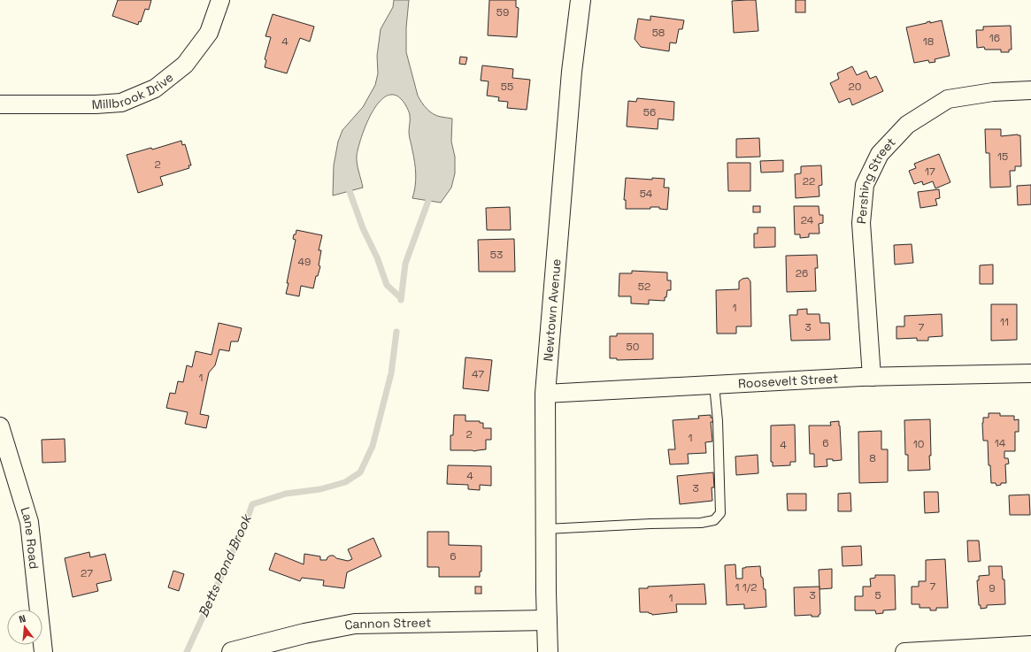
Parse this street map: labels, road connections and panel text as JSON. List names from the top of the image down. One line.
{"streets":{"main road":["Newtown Avenue","Cannon Street"],"street":["Millbrook Drive","Pershing Street","Roosevelt Street","Lane Road"]},"crossings":[["Pershing Street","Roosevelt Street"],["Newtown Avenue","Roosevelt Street"],["Newtown Avenue","Cannon Street"]],"water":["Betts Pond Brook"],"house_numbers":["59","58","16","4","18","55","20","56","15","2","17","22","54","24","53","49","26","52","1","11","3","7","50","47","1","2","1","6","14","10","4","8","4","3","6","27","7","1 1/2","9","3","5","1"],"north":"top"}
